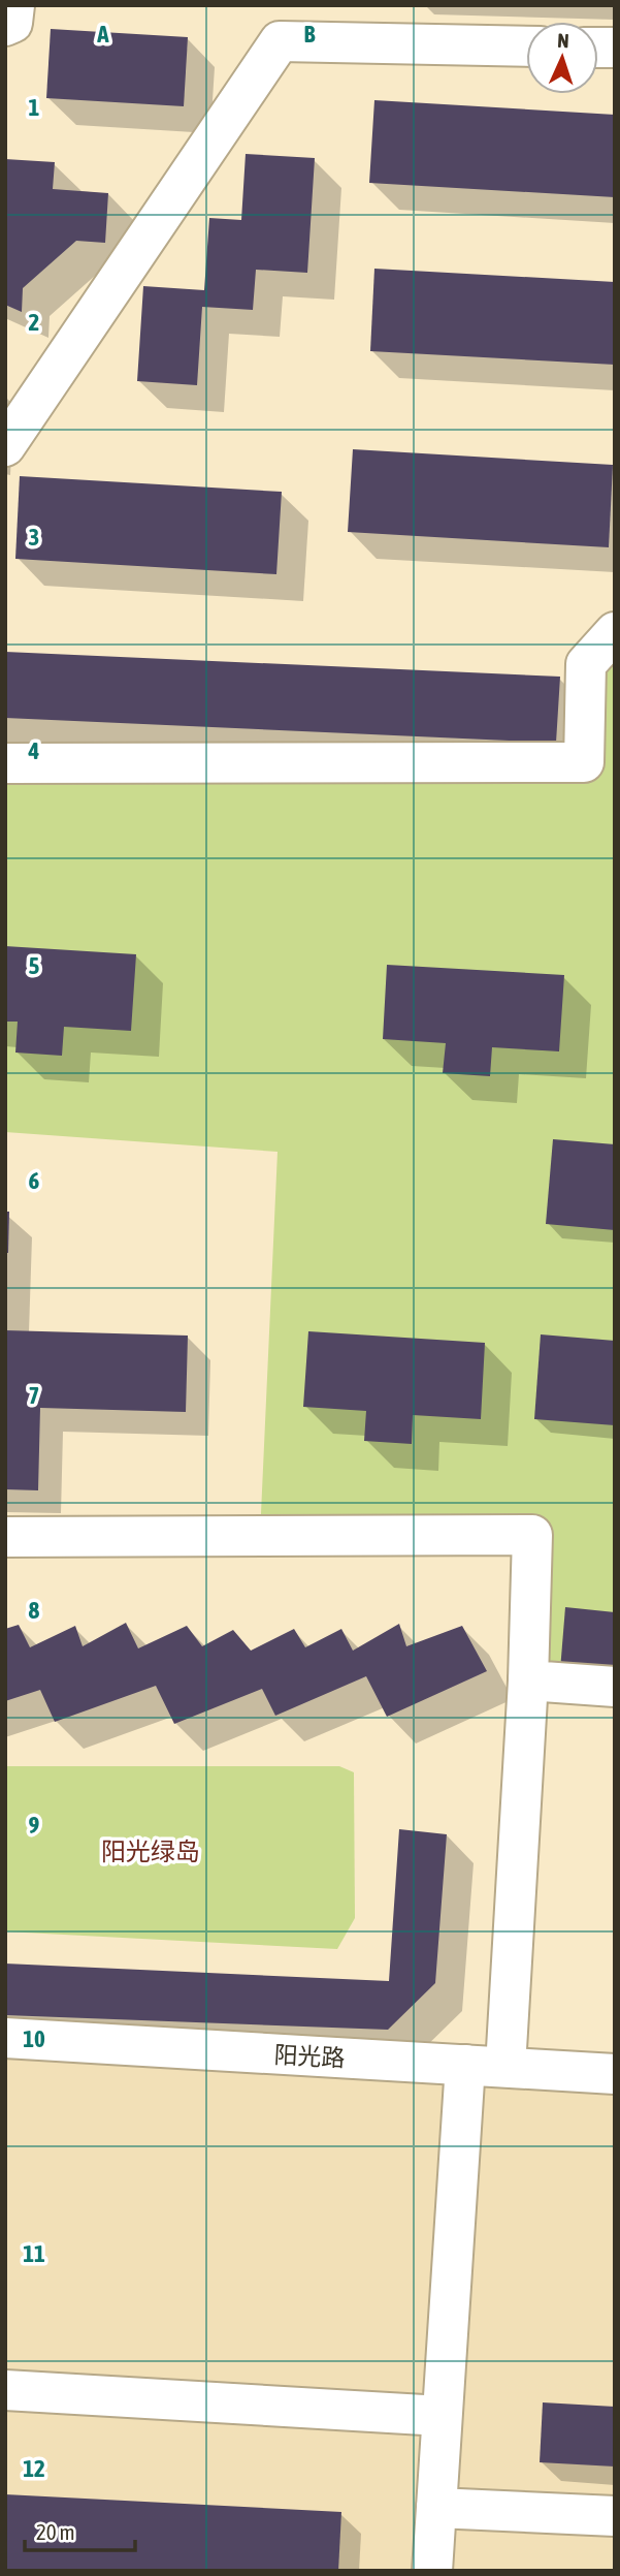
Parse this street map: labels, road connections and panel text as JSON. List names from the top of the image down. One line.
{"streets":{"street":["阳光路"]},"districts":["阳光绿岛"],"scale_bar":"20 m","north":"top","grid":{"columns":["A","B"],"rows":["1","2","3","4","5","6","7","8","9","10","11","12"]}}
